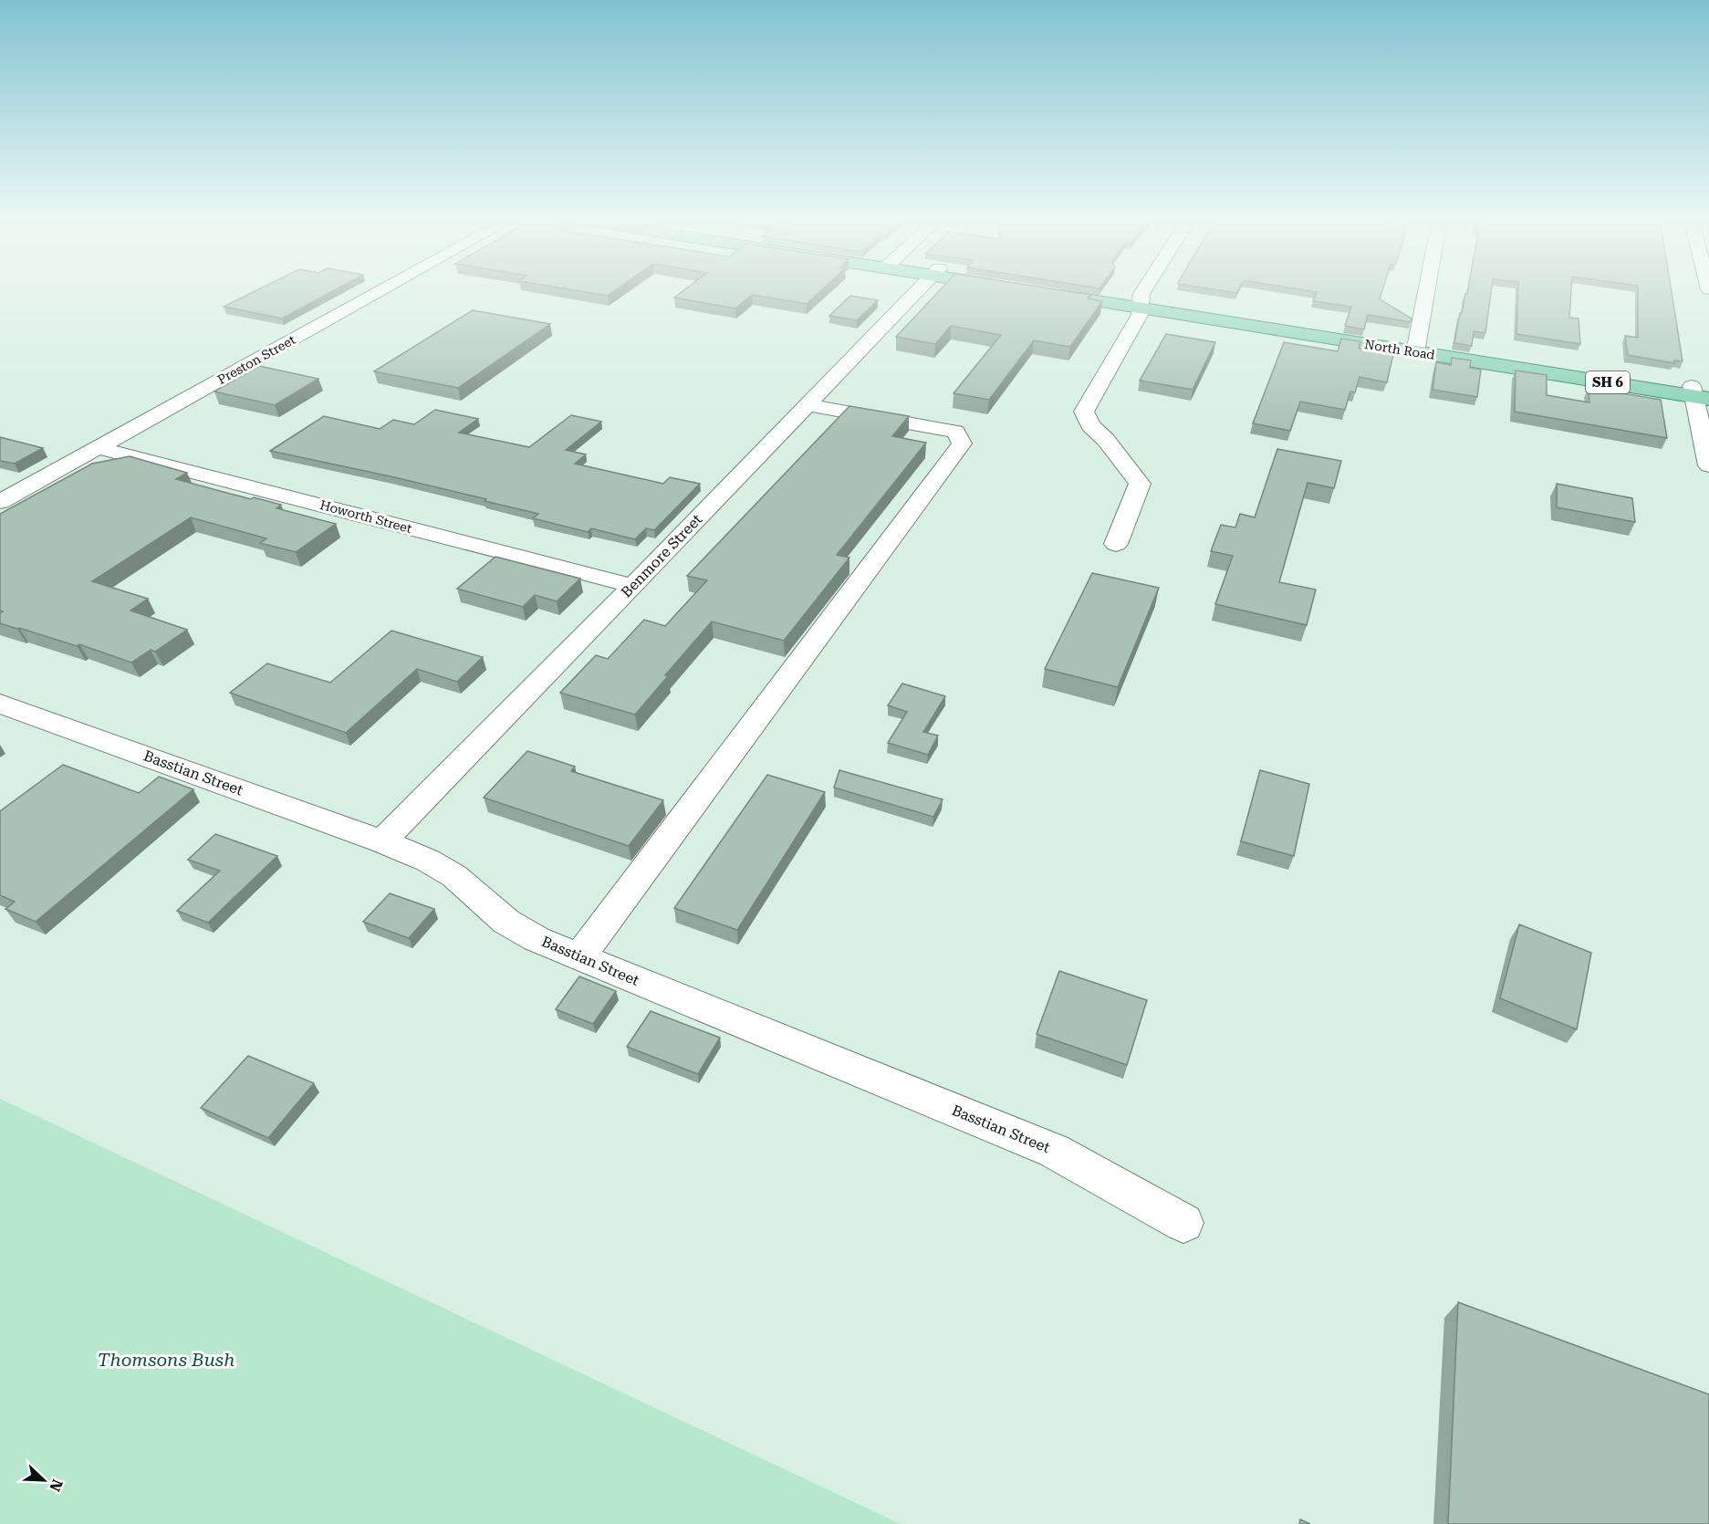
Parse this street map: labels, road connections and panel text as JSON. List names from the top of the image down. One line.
{"streets":{"main road":["North Road","SH 6"],"street":["Preston Street","Howorth Street","Benmore Street","Basstian Street"]},"crossings":[["Preston Street","Howorth Street"],["Howorth Street","Benmore Street"],["Benmore Street","Basstian Street"]],"parks":["Thomsons Bush"],"north":"bottom right"}
